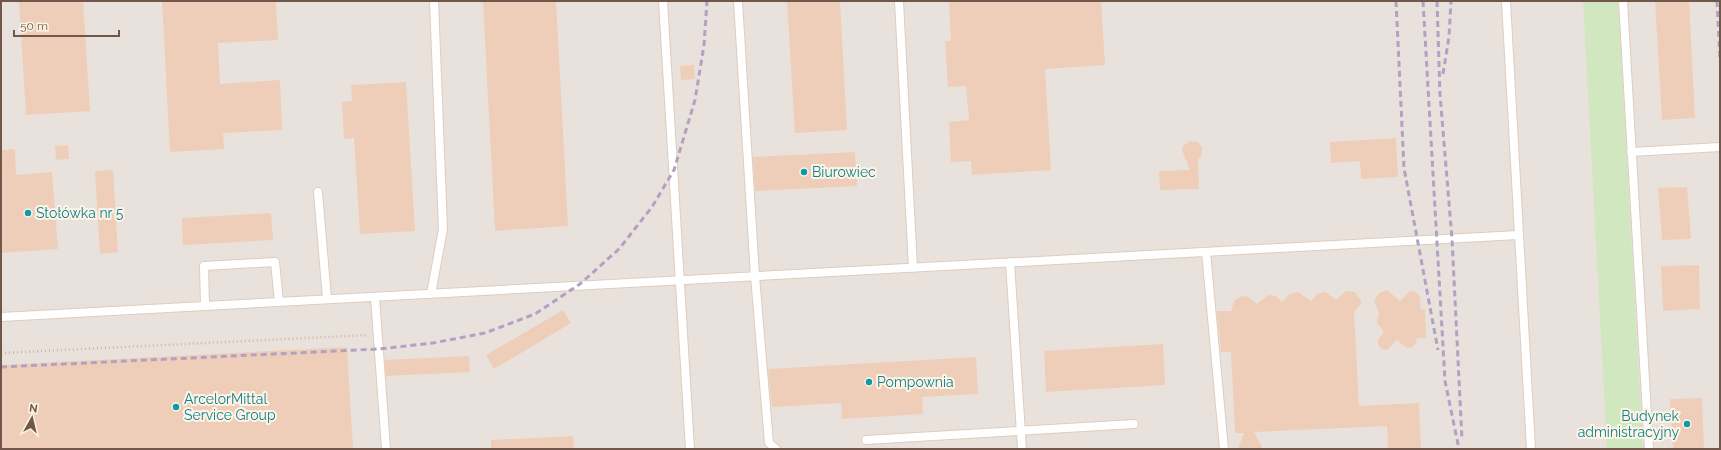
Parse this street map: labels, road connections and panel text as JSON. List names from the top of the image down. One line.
{"places":["Biurowiec","Stołówka nr 5","Pompownia","ArcelorMittal Service Group","Budynek administracyjny"],"scale_bar":"50 m","north":"top"}
